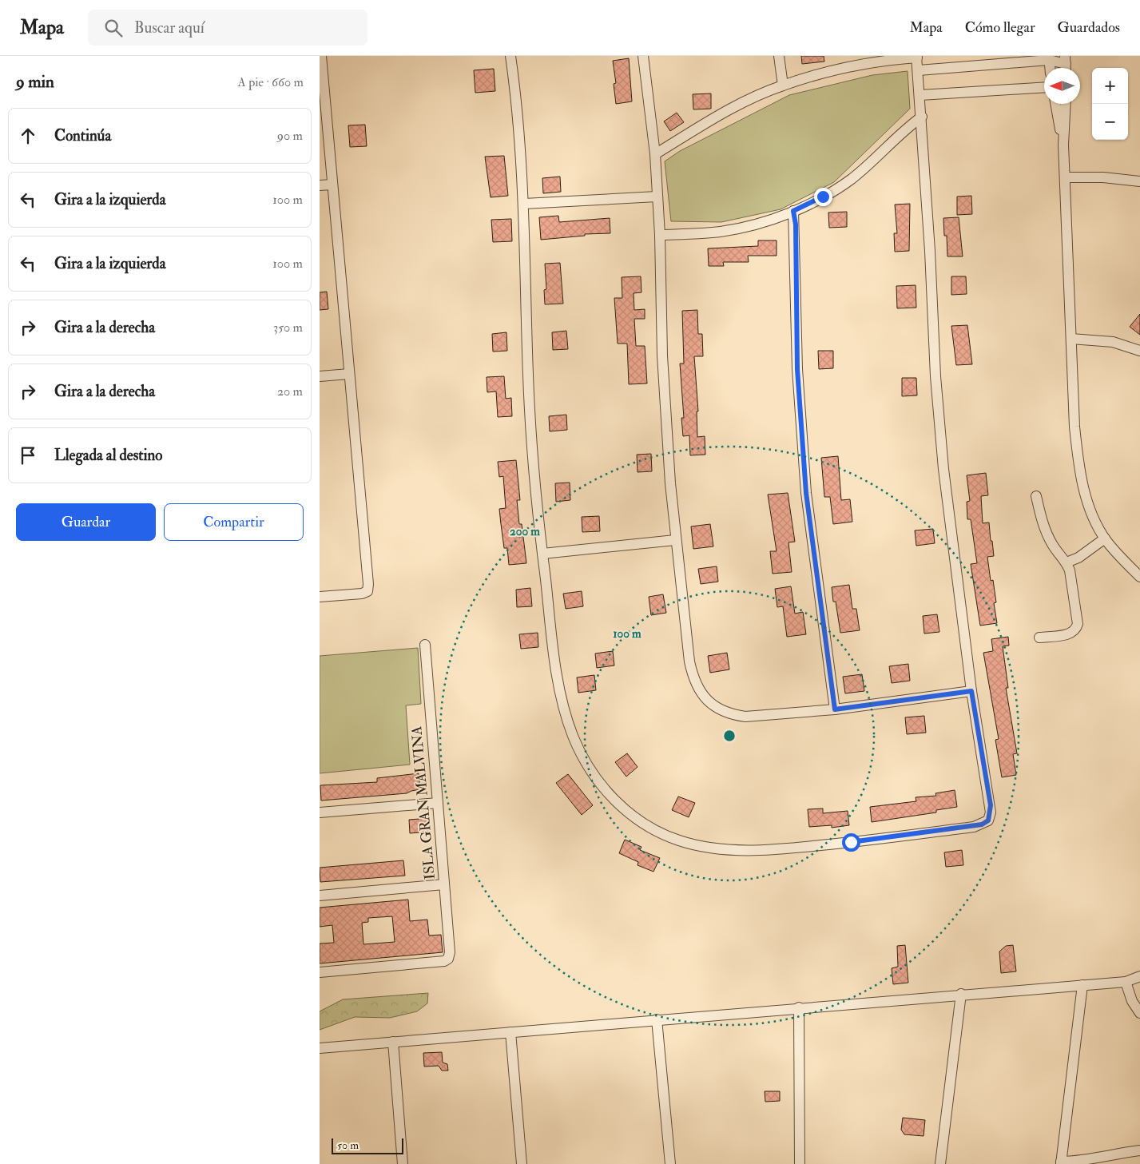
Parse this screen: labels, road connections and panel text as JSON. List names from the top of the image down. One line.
{"streets":{"street":["ISLA GRAN MALVINA"]},"scale_bar":"50 m","north":"left","page":{"header":"Mapa","search":"Buscar aquí","nav":["Mapa","Cómo llegar","Guardados"],"heading":["9 min","A pie · 660 m"],"map_buttons":["+","−"],"list":[["Continúa","90 m"],["Gira a la izquierda","100 m"],["Gira a la izquierda","100 m"],["Gira a la derecha","350 m"],["Gira a la derecha","20 m"],"Llegada al destino"],"buttons":["Guardar","Compartir"],"scale":"50 m"},"rings":["200 m","100 m"]}
